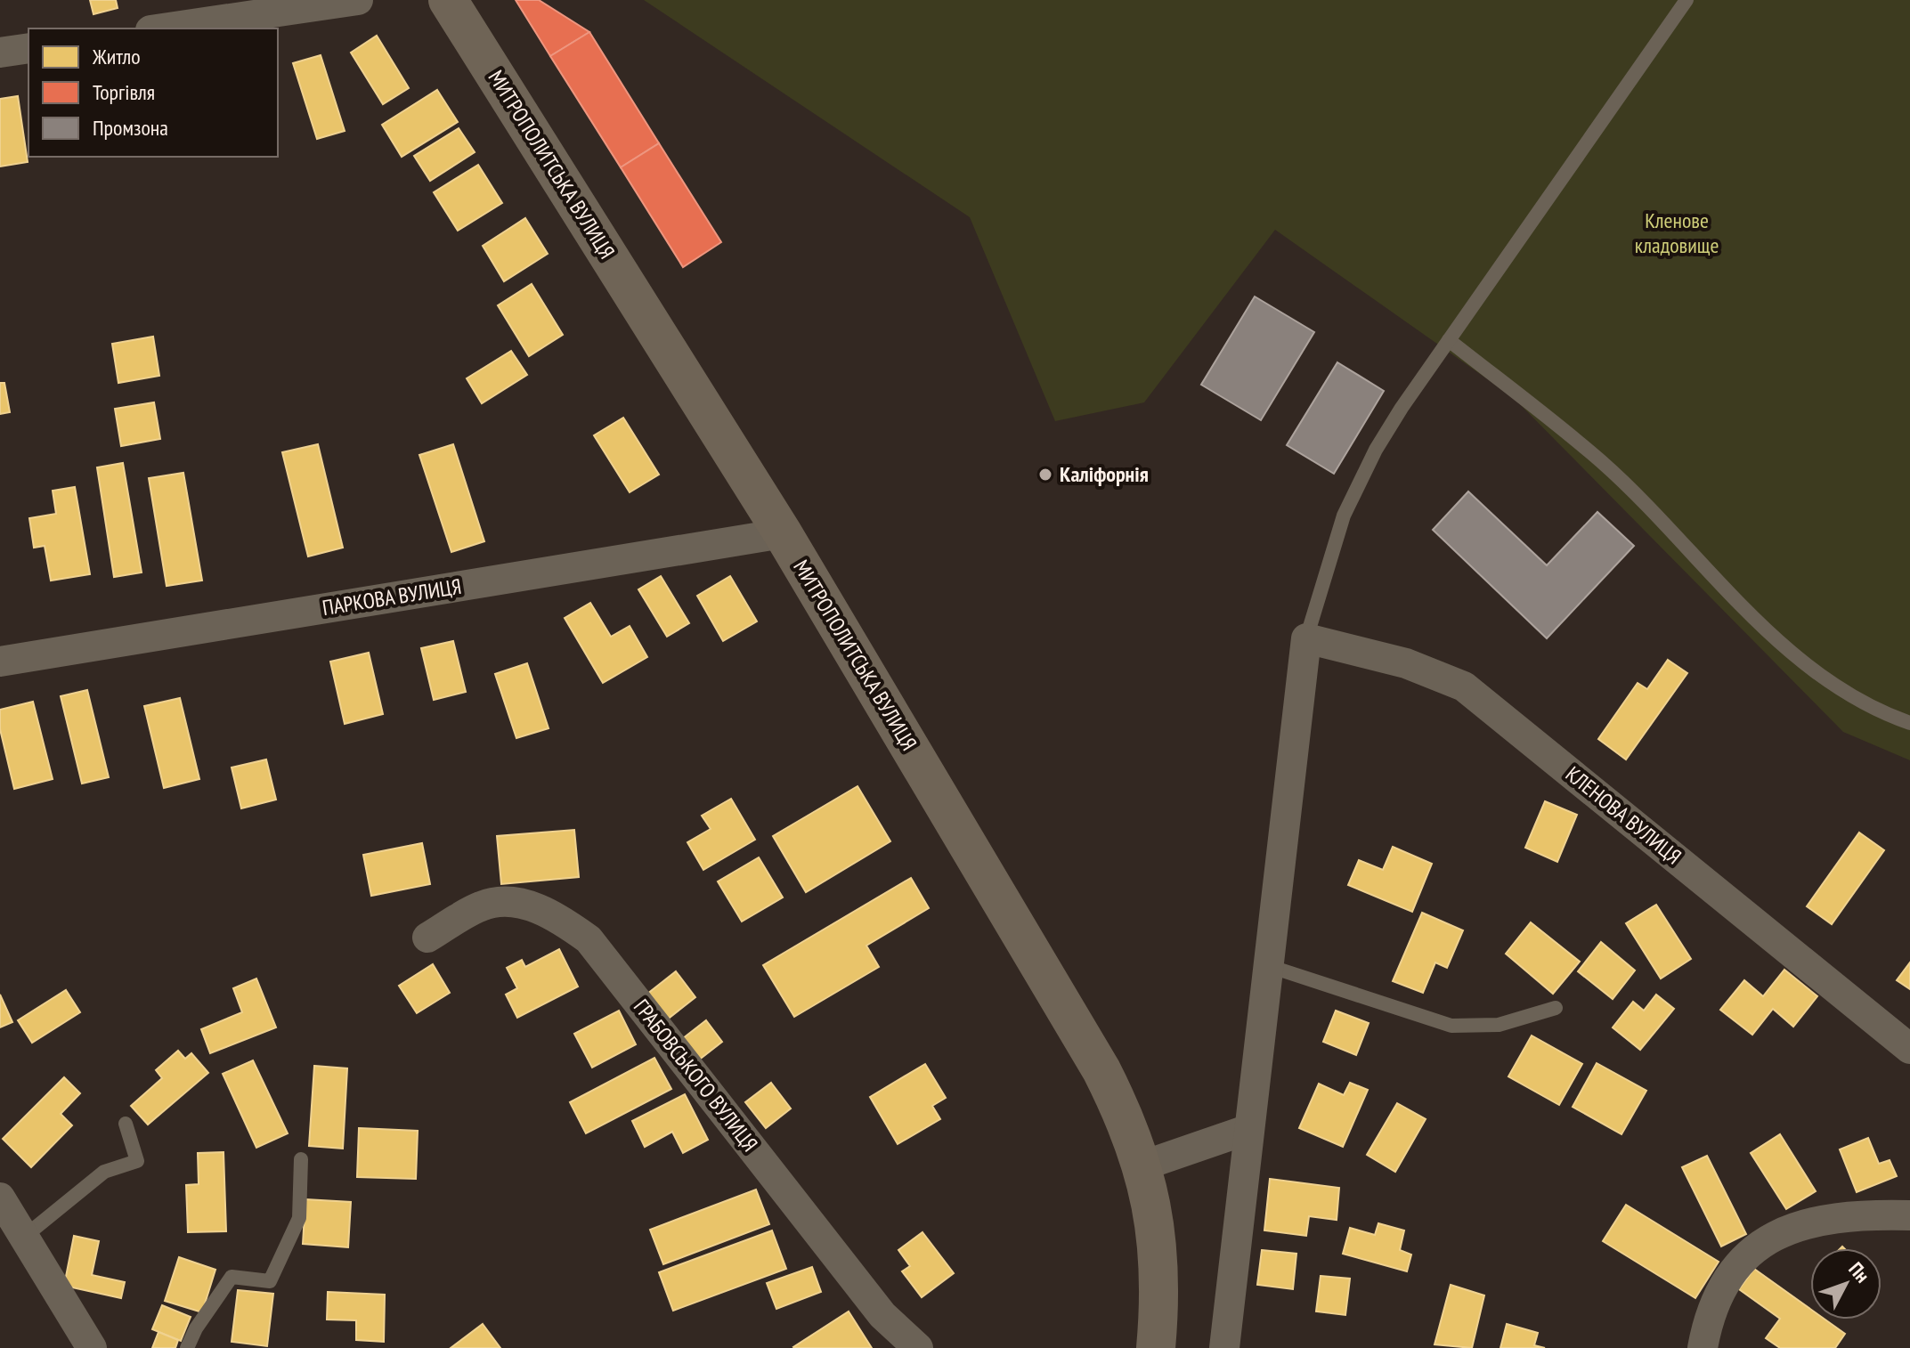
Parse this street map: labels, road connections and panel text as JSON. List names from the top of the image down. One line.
{"streets":{"main road":["МИТРОПОЛИТСЬКА ВУЛИЦЯ"],"street":["ПАРКОВА ВУЛИЦЯ","КЛЕНОВА ВУЛИЦЯ","ГРАБОВСЬКОГО ВУЛИЦЯ"]},"crossings":[["МИТРОПОЛИТСЬКА ВУЛИЦЯ","ПАРКОВА ВУЛИЦЯ"]],"parks":["Кленове кладовище"],"places":["Каліфорнія"],"legend":["Житло","Торгівля","Промзона"],"north":"top right"}
